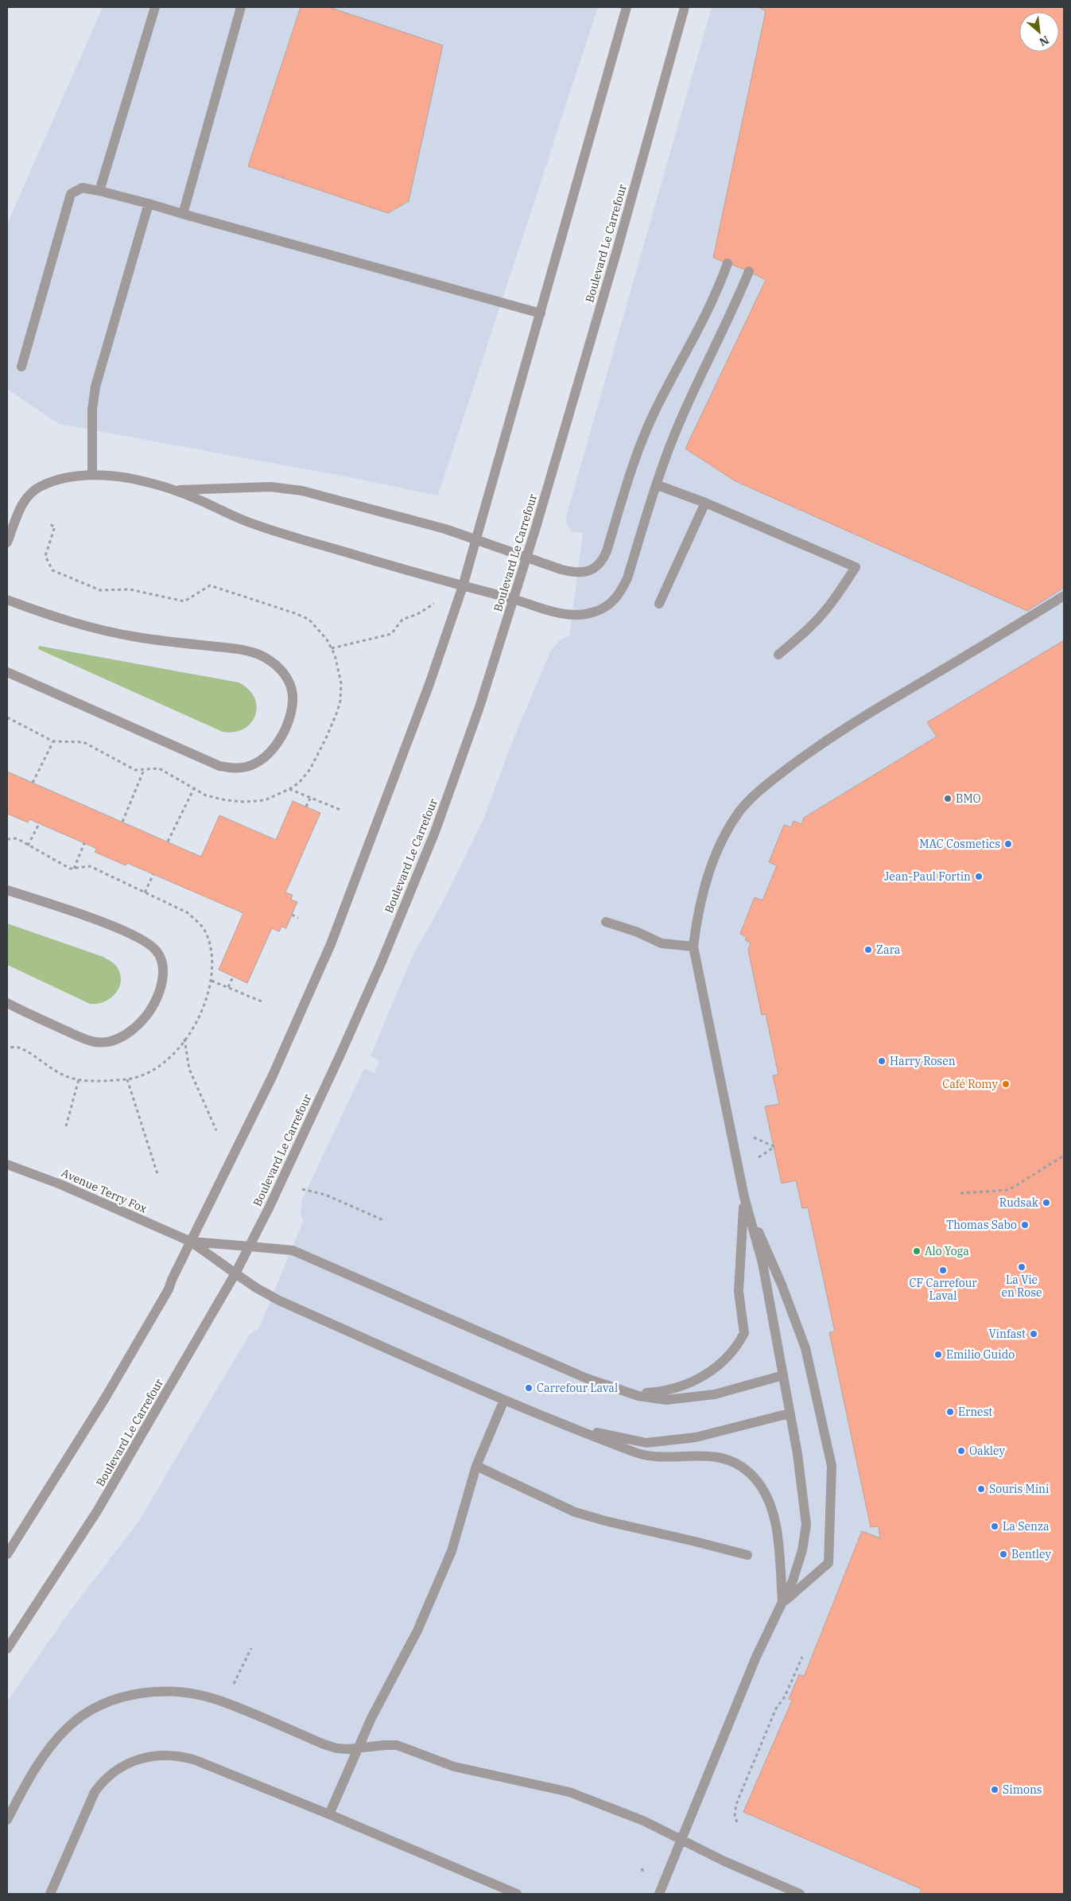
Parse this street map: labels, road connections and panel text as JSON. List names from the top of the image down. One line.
{"streets":{"street":["Boulevard Le Carrefour","Avenue Terry Fox"]},"crossings":[["Boulevard Le Carrefour","Avenue Terry Fox"]],"places":["BMO","MAC Cosmetics","Jean-Paul Fortin","Zara","Harry Rosen","Café Romy","Rudsak","Thomas Sabo","Alo Yoga","La Vie en Rose","CF Carrefour Laval","Vinfast","Emilio Guido","Carrefour Laval","Ernest","Oakley","Souris Mini","La Senza","Bentley","Simons"],"north":"bottom right"}
